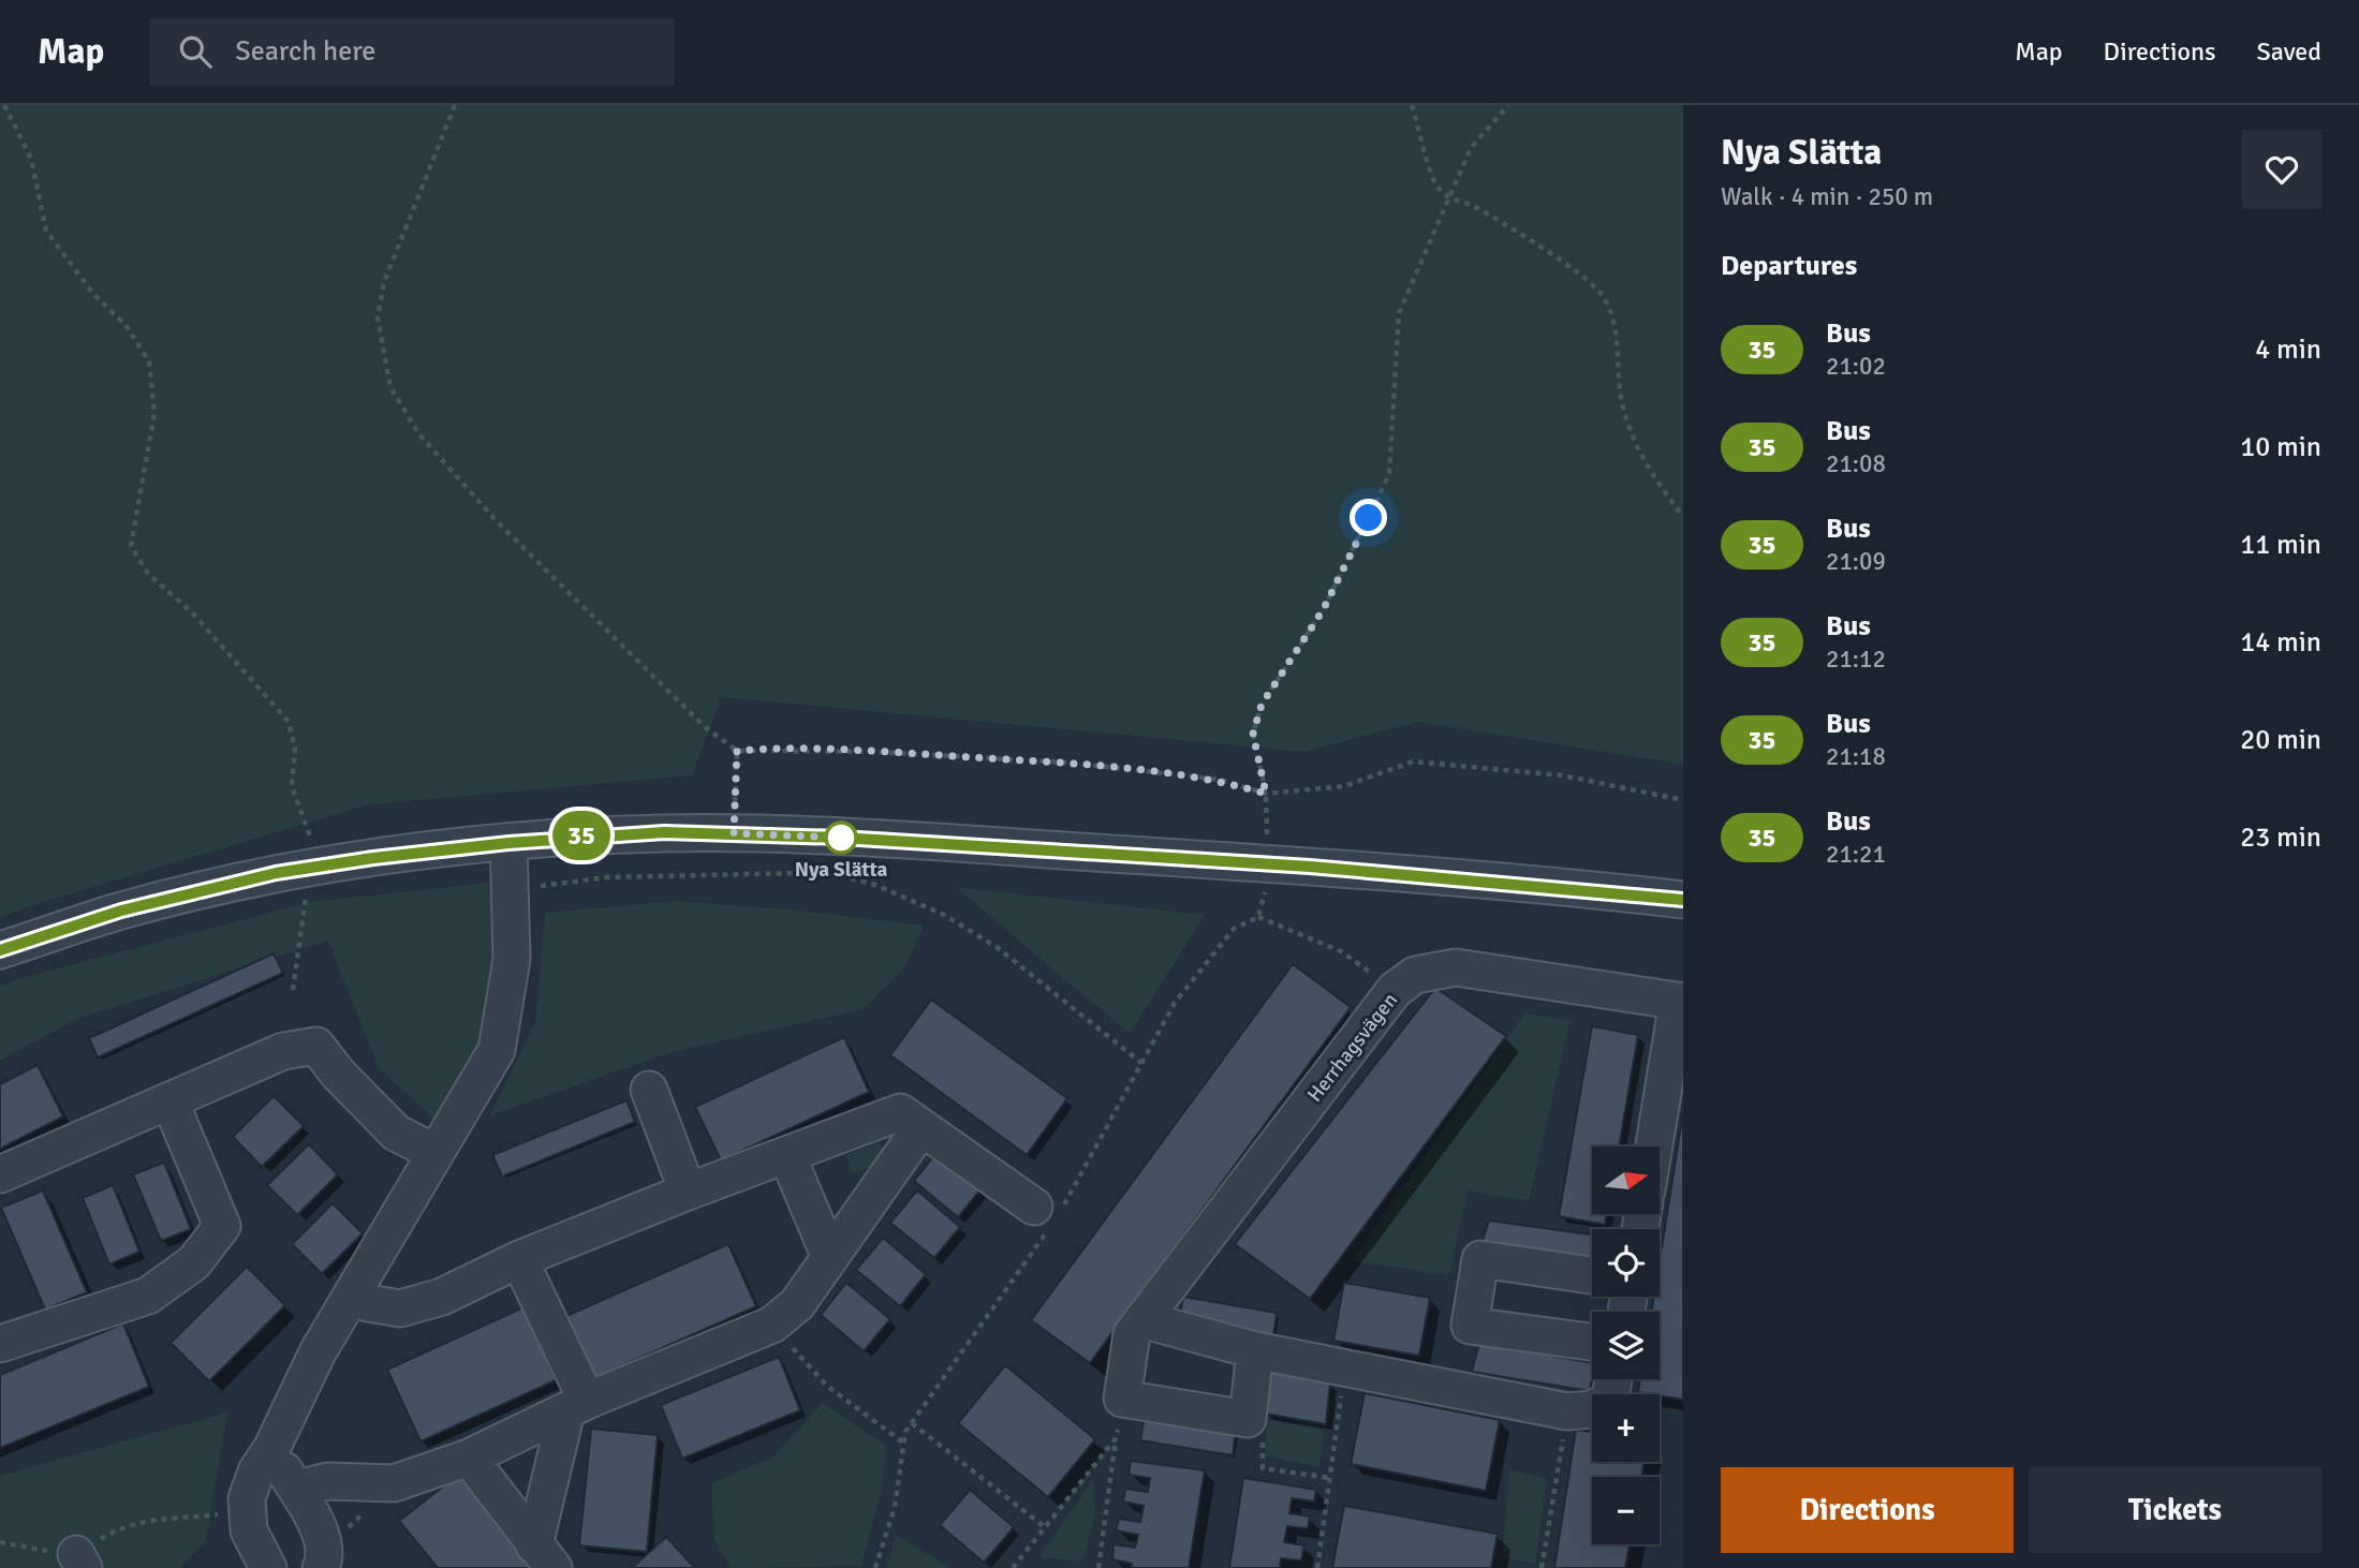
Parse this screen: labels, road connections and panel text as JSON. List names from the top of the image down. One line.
{"streets":{"street":["Herrhagsvägen"]},"places":["Nya Slätta"],"lines":["bus line 35"],"north":"right","page":{"header":"Map","search":"Search here","nav":["Map","Directions","Saved"],"on_map":"35","heading":[["Nya Slätta","Walk · 4 min · 250 m"],"Departures"],"list":[{"mark":"35","name":"Bus","note":"21:02","value":"4 min"},{"mark":"35","name":"Bus","note":"21:08","value":"10 min"},{"mark":"35","name":"Bus","note":"21:09","value":"11 min"},{"mark":"35","name":"Bus","note":"21:12","value":"14 min"},{"mark":"35","name":"Bus","note":"21:18","value":"20 min"},{"mark":"35","name":"Bus","note":"21:21","value":"23 min"}],"map_buttons":["+","−"],"buttons":["Directions","Tickets"]}}
